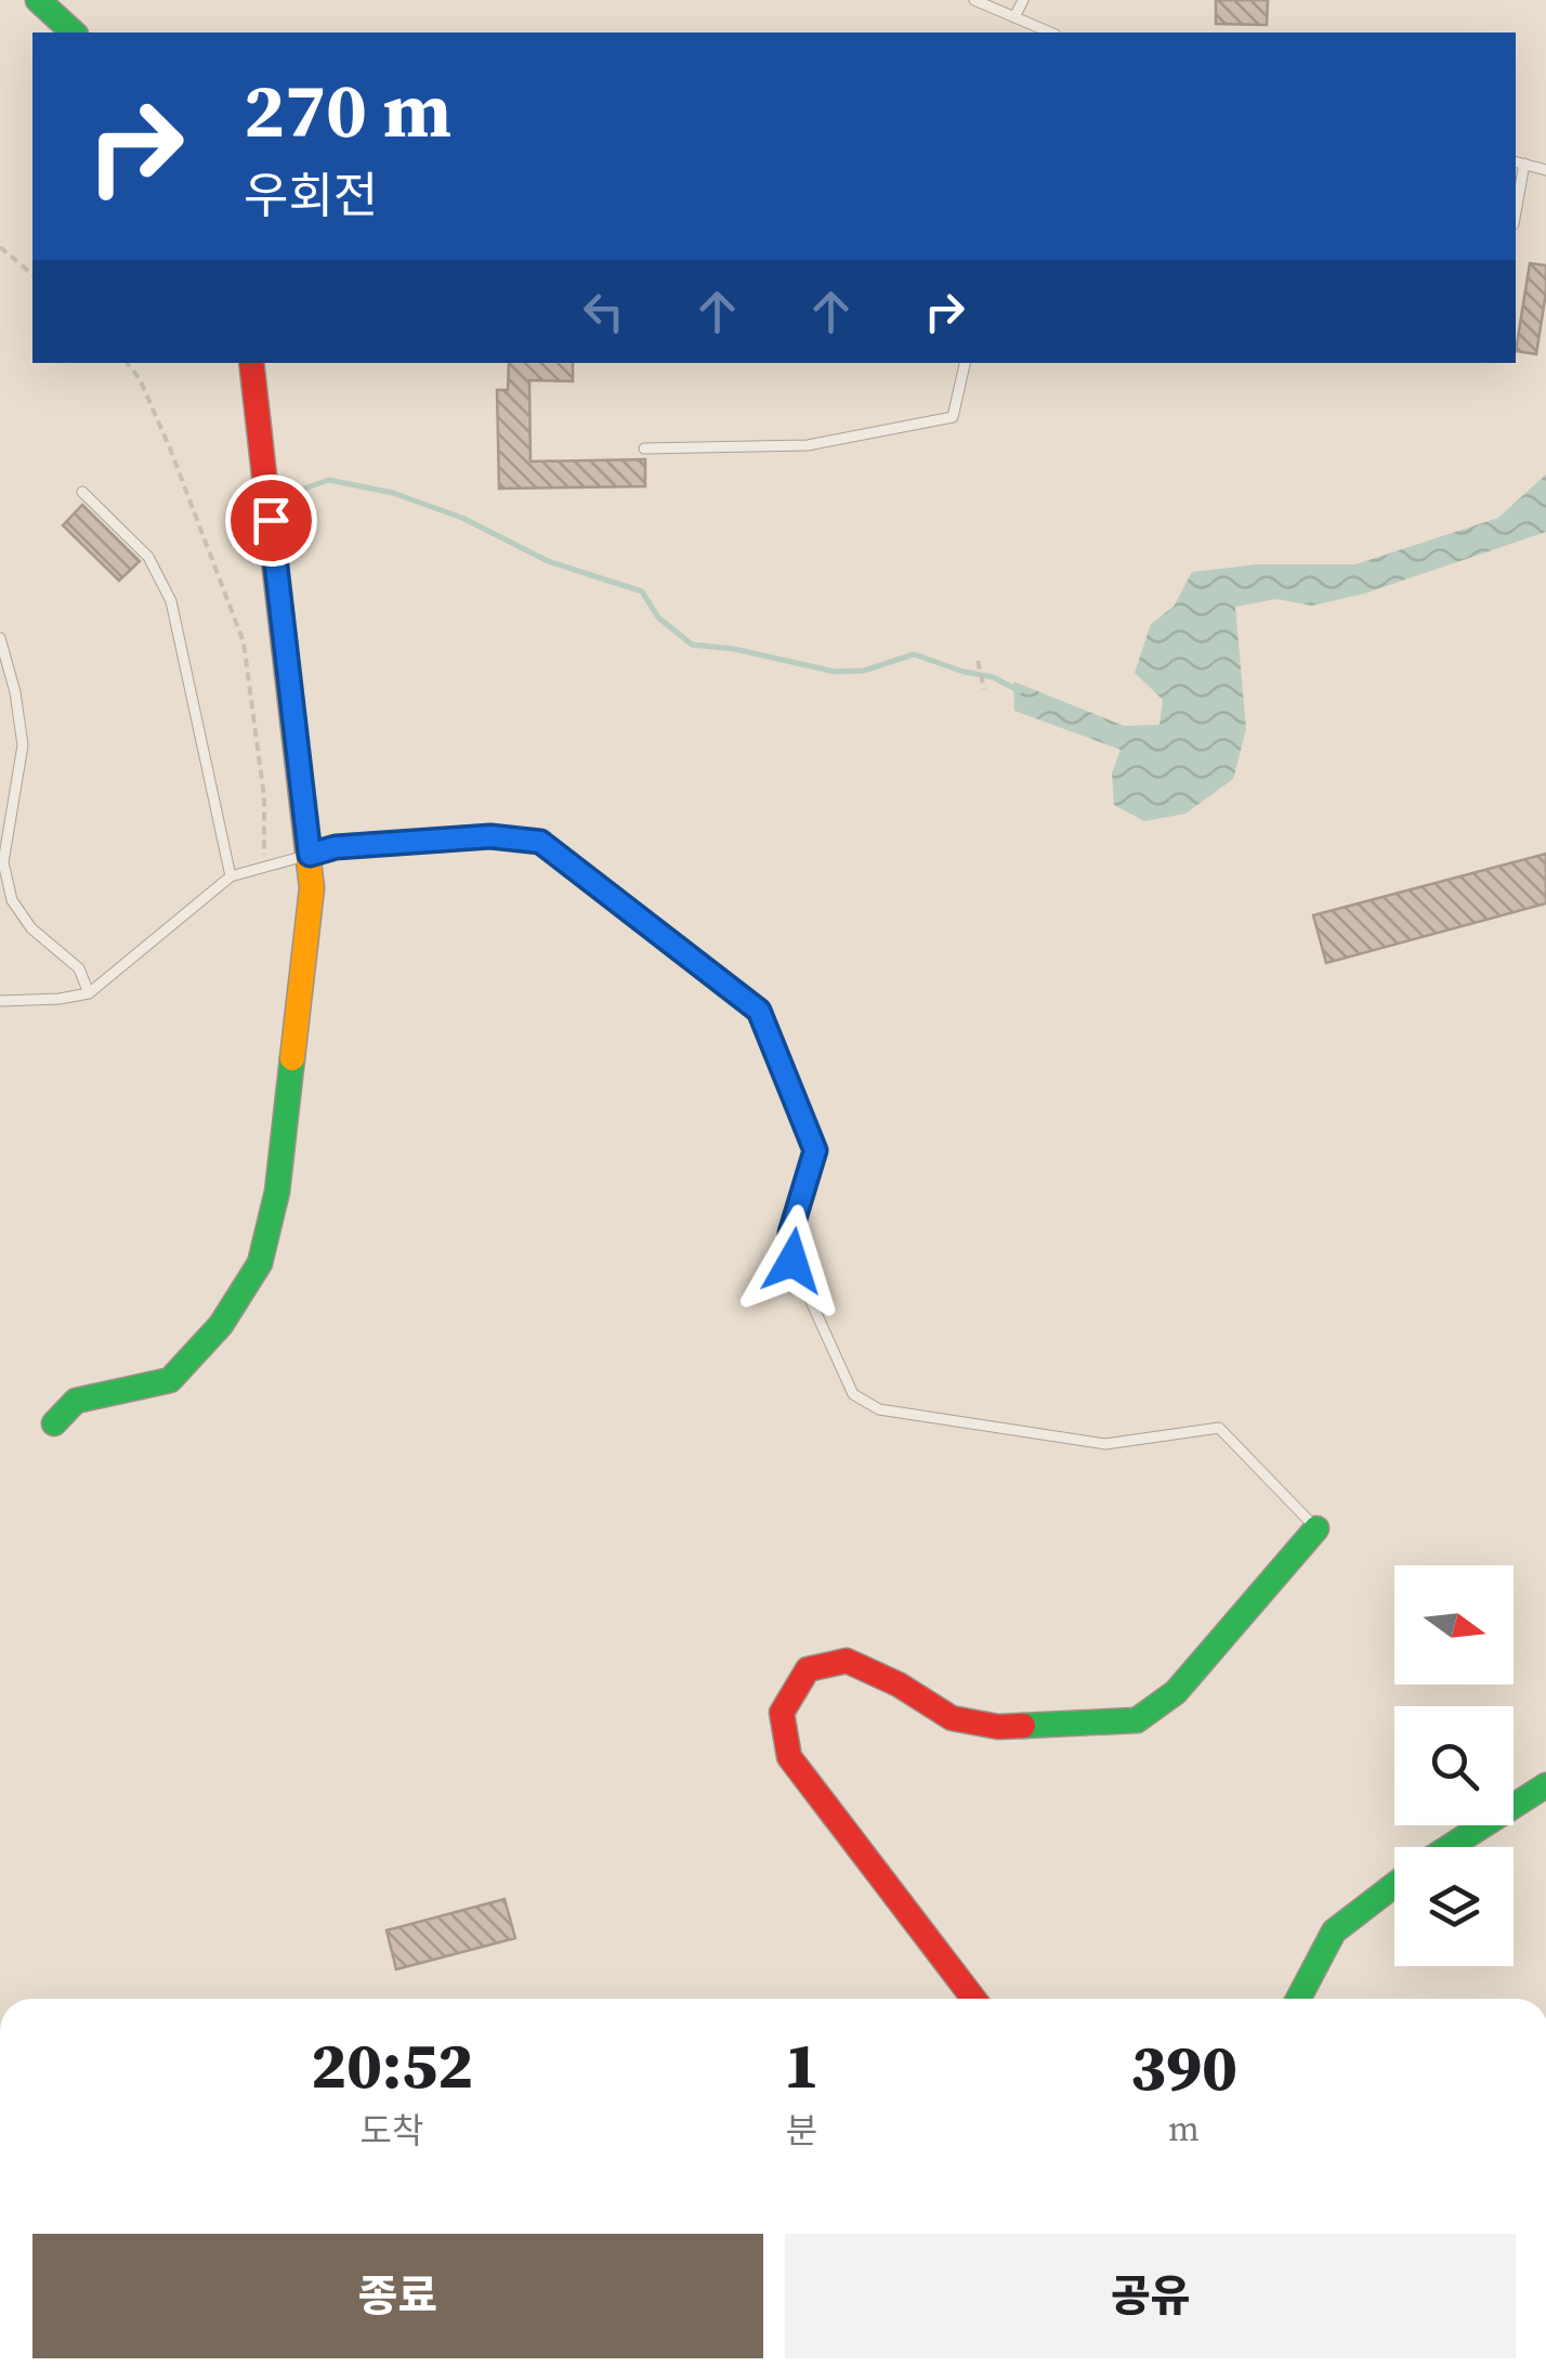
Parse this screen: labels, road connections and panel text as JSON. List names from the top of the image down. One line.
{"north":"right","page":{"turn":["270 m","우회전"],"eta":["20:52","도착","1","분","390","m"],"buttons":["종료","공유"]}}
